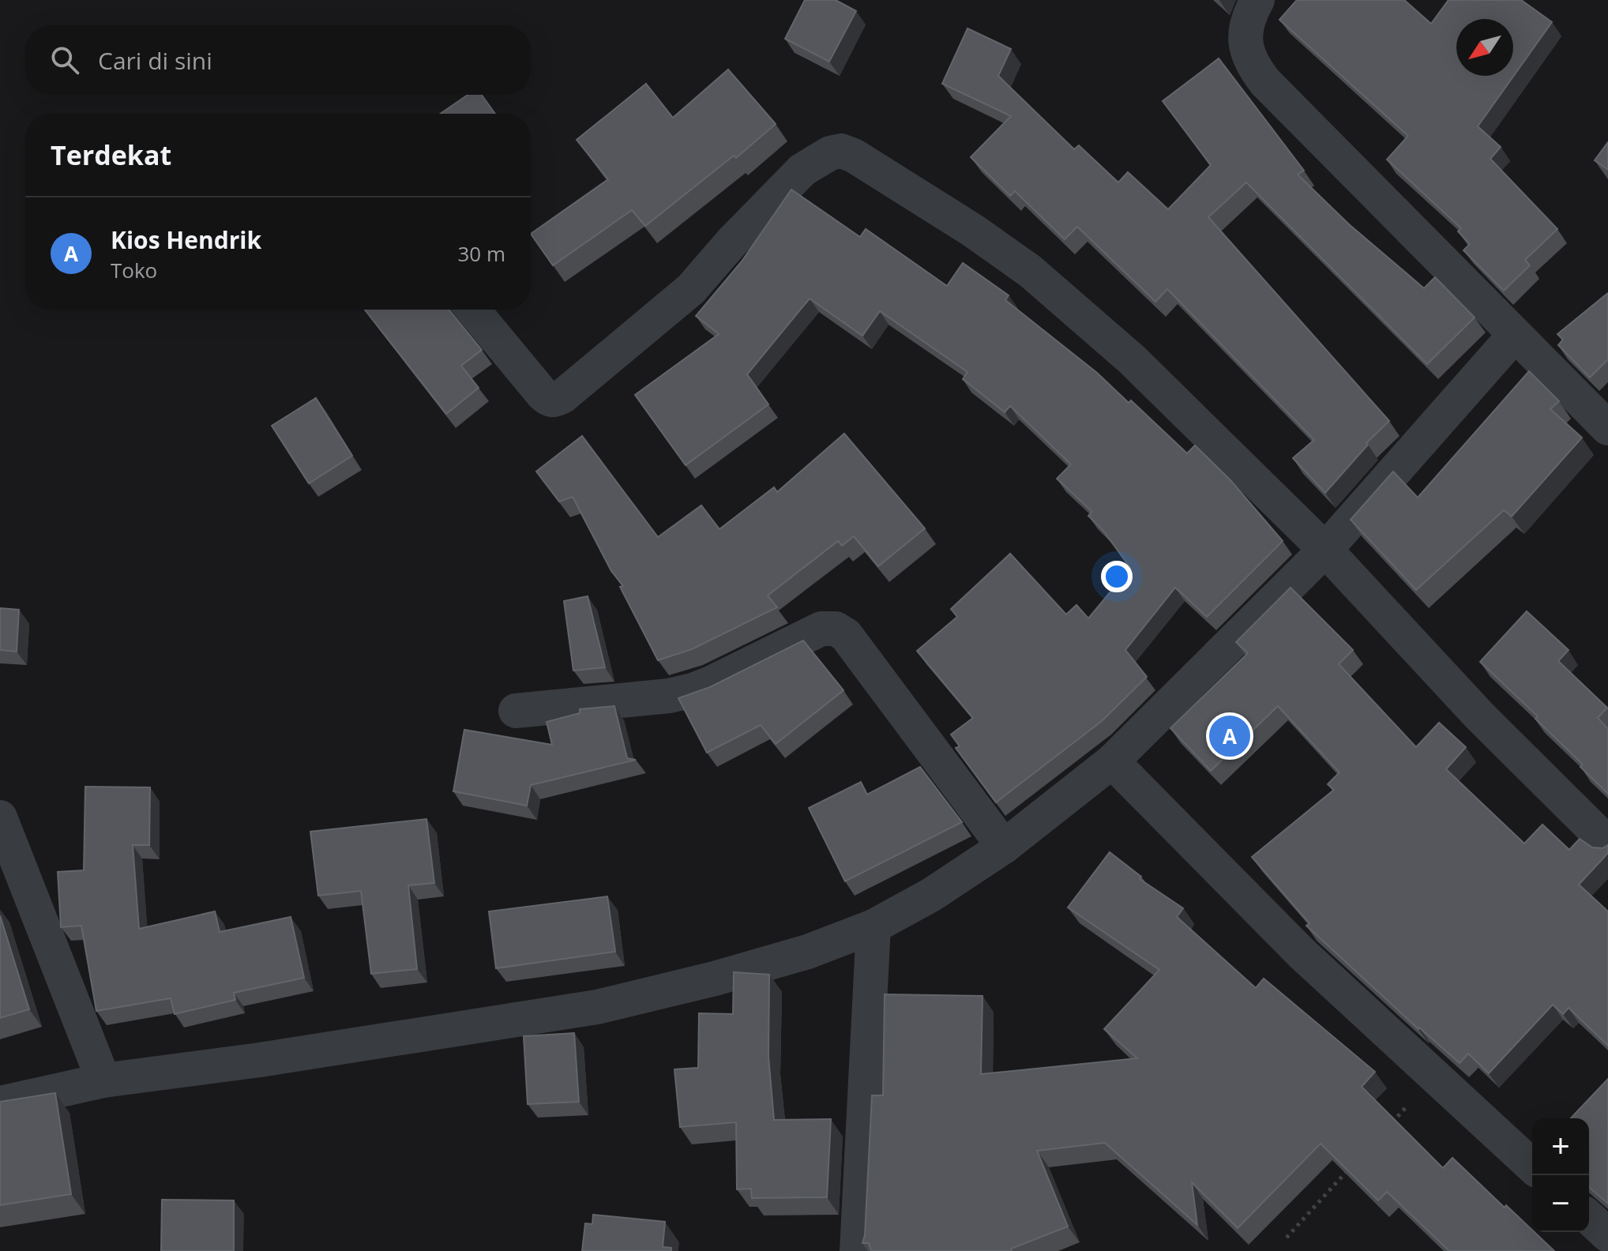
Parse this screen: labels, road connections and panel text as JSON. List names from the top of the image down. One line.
{"north":"bottom left","page":{"search":"Cari di sini","heading":"Terdekat","list":[{"mark":"A","name":"Kios Hendrik","note":"Toko","value":"30 m"}],"pins":"A","map_buttons":["+","−"]}}
